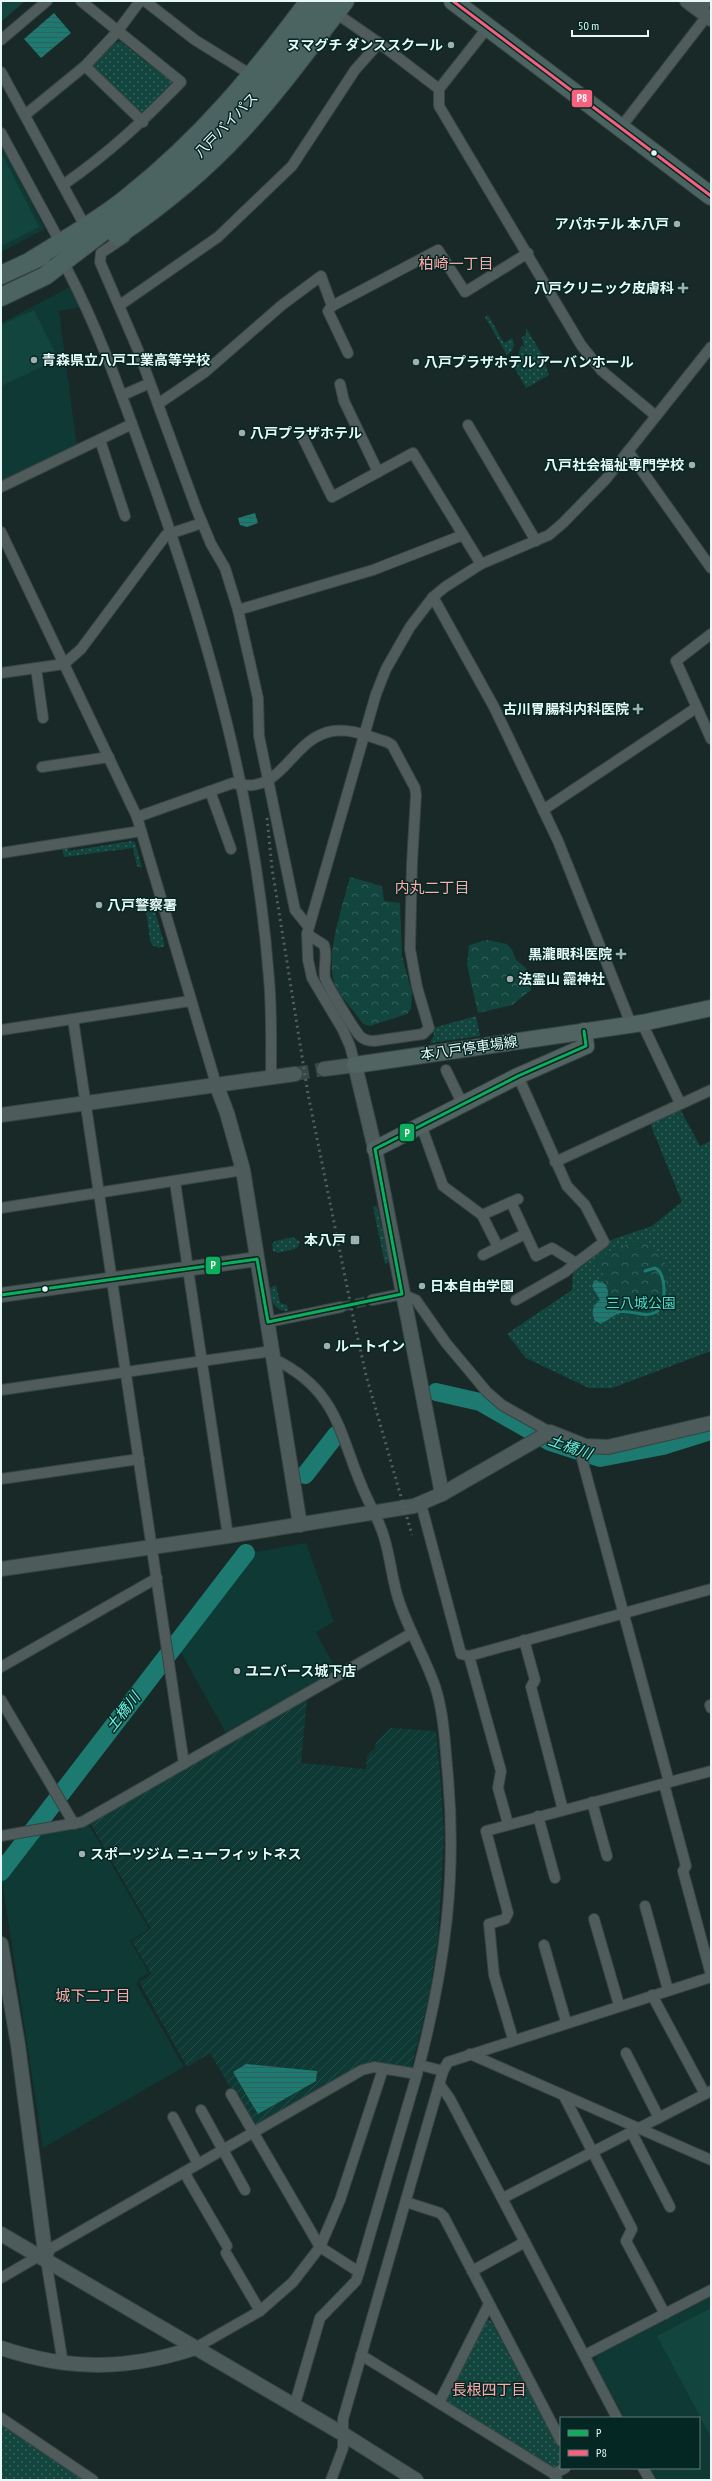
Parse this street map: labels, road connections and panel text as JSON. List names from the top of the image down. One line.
{"streets":{"highway":["八戸バイパス"],"main road":["本八戸停車場線"]},"districts":["柏崎一丁目","内丸二丁目","城下二丁目","長根四丁目"],"water":["土橋川"],"parks":["三八城公園"],"places":{"other":["ヌマグチ ダンススクール","アパホテル 本八戸","青森県立八戸工業高等学校","八戸プラザホテルアーバンホール","八戸プラザホテル","八戸社会福祉専門学校","八戸警察署","法霊山 龗神社","日本自由学園","ルートイン","ユニバース城下店","スポーツジム ニューフィットネス"],"health":["八戸クリニック皮膚科","古川胃腸科内科医院","黒瀧眼科医院"],"transit":["本八戸"]},"lines":["transit line P8","transit line P"],"legend":["P","P8"],"scale_bar":"50 m"}
